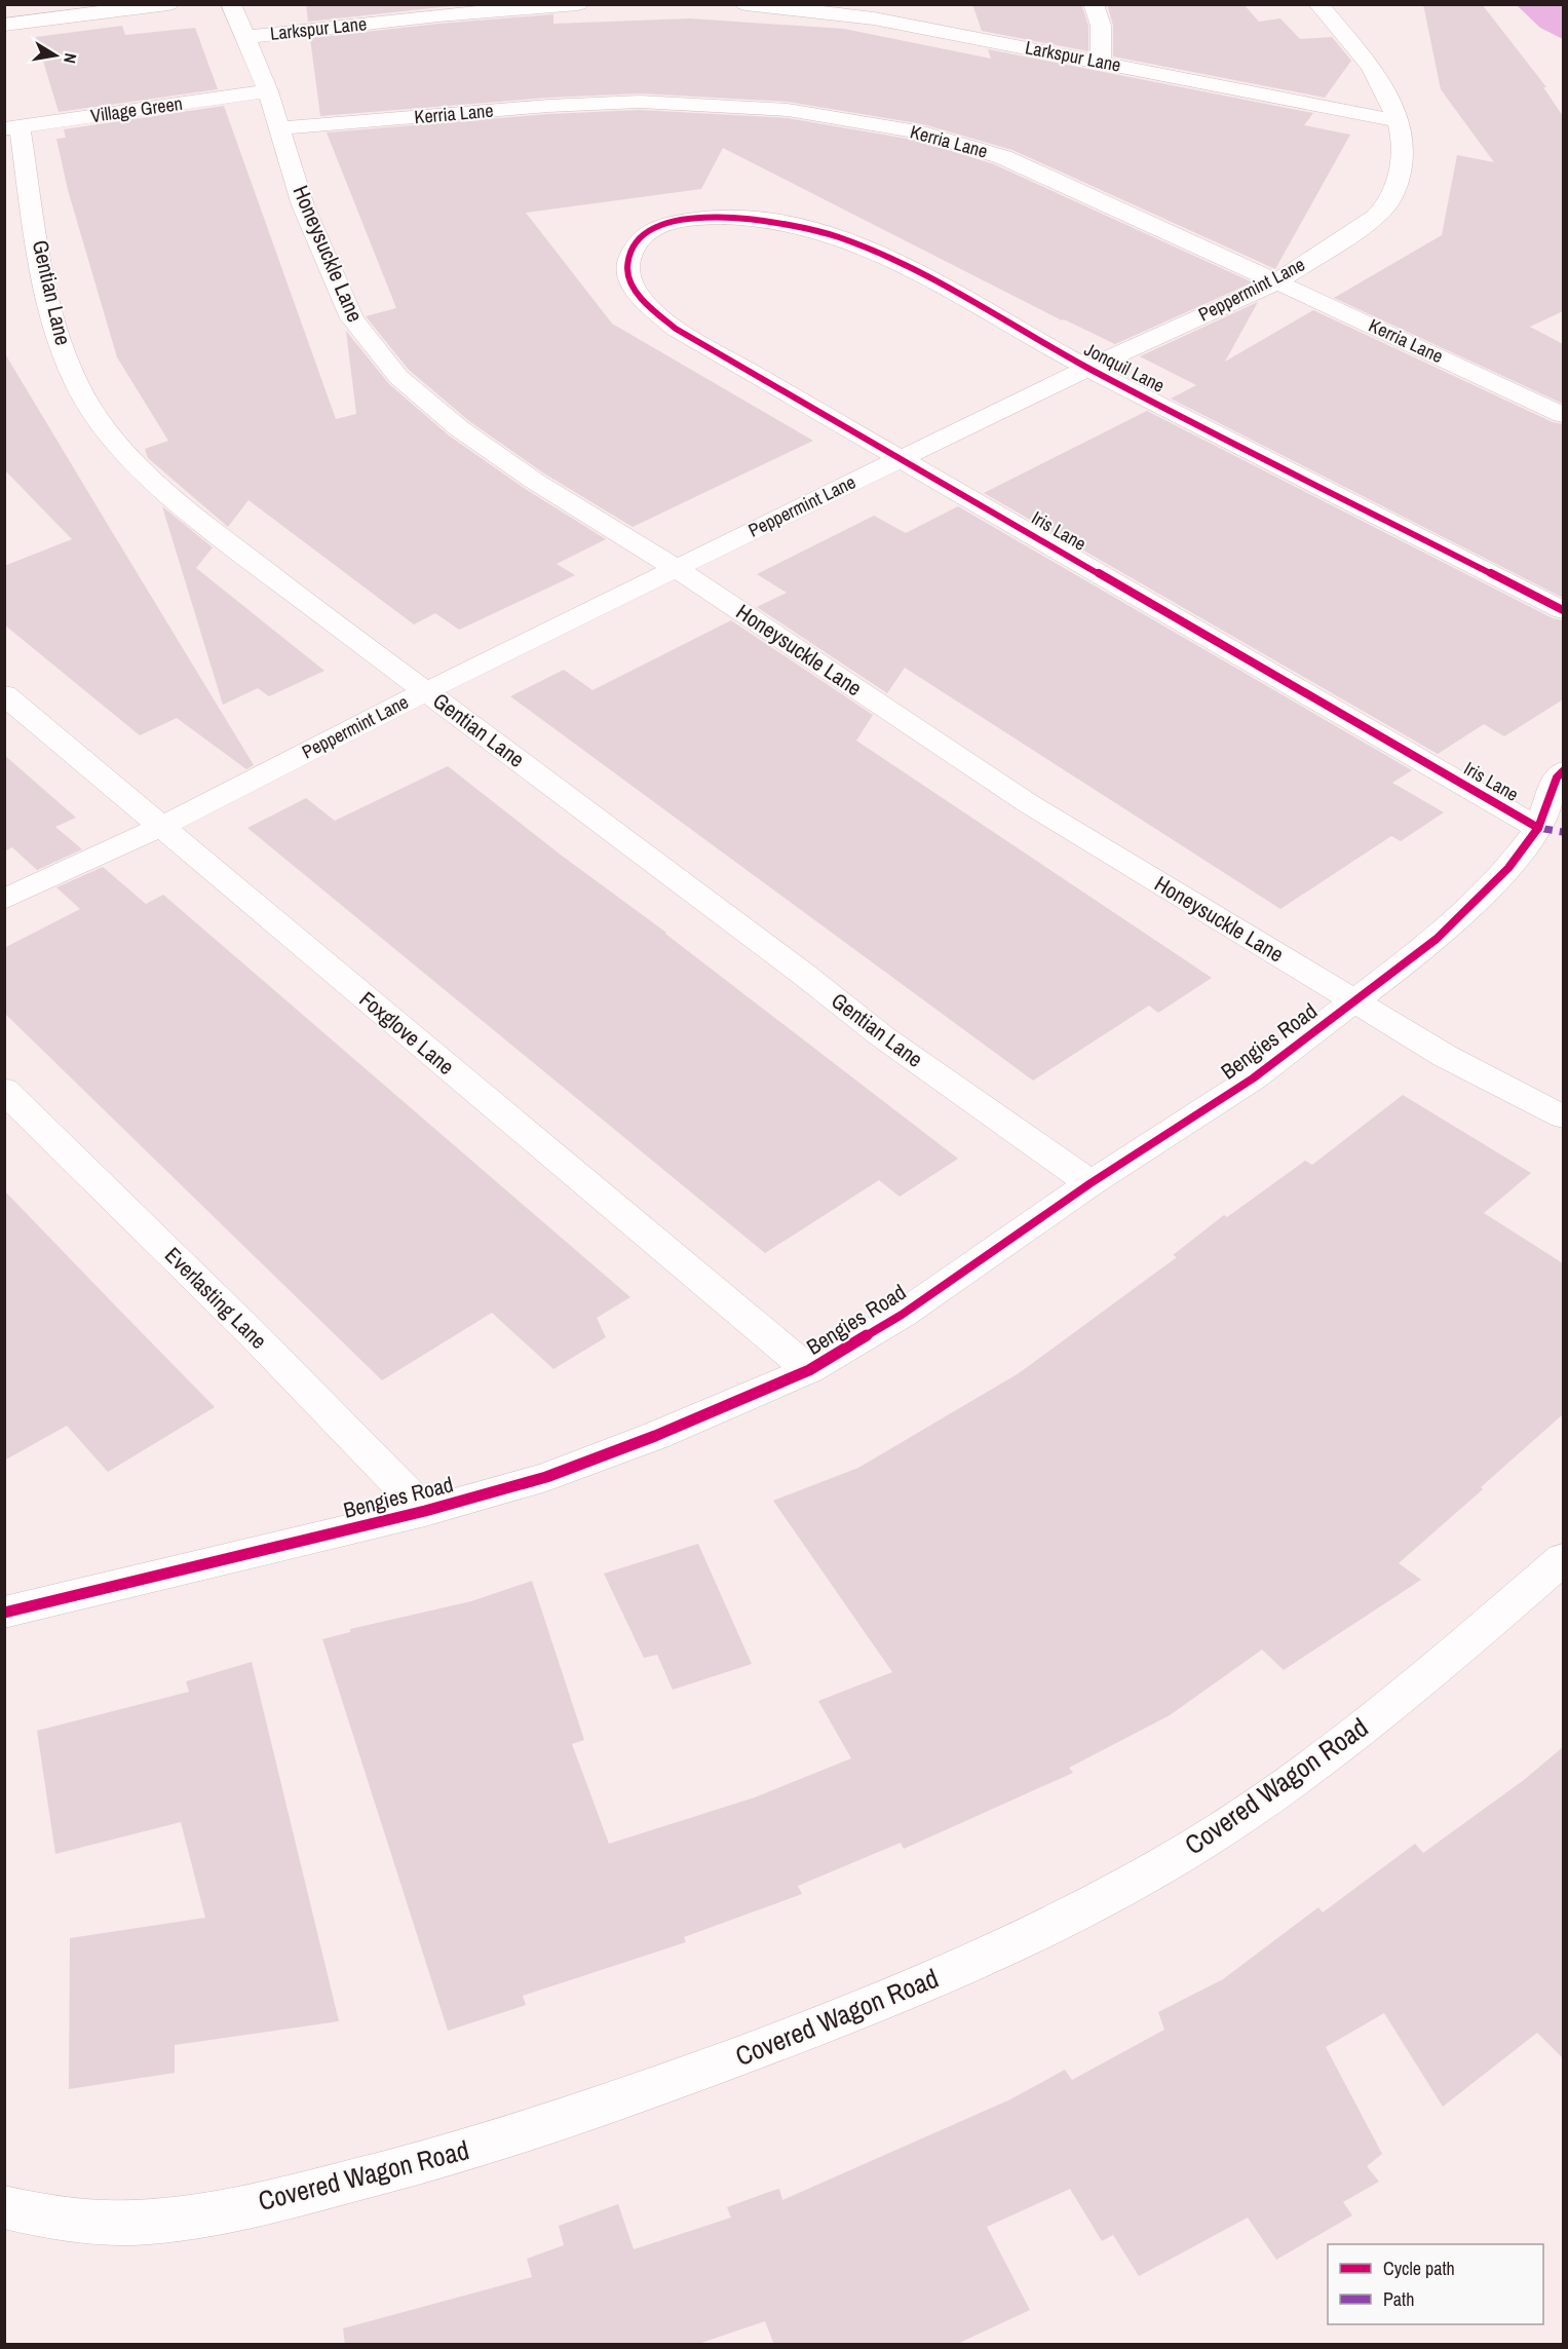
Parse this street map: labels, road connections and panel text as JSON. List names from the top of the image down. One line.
{"streets":{"street":["Larkspur Lane","Village Green","Kerria Lane","Honeysuckle Lane","Peppermint Lane","Gentian Lane","Jonquil Lane","Iris Lane","Foxglove Lane","Bengies Road","Everlasting Lane","Covered Wagon Road"]},"crossings":[["Larkspur Lane","Honeysuckle Lane"],["Larkspur Lane","Peppermint Lane"],["Village Green","Honeysuckle Lane"],["Village Green","Gentian Lane"],["Kerria Lane","Honeysuckle Lane"],["Kerria Lane","Peppermint Lane"],["Honeysuckle Lane","Peppermint Lane"],["Honeysuckle Lane","Bengies Road"],["Peppermint Lane","Gentian Lane"],["Peppermint Lane","Jonquil Lane"],["Peppermint Lane","Iris Lane"],["Peppermint Lane","Foxglove Lane"],["Gentian Lane","Bengies Road"],["Jonquil Lane","Iris Lane"],["Iris Lane","Bengies Road"],["Foxglove Lane","Bengies Road"],["Bengies Road","Everlasting Lane"]],"legend":["Cycle path","Path"],"north":"right"}
